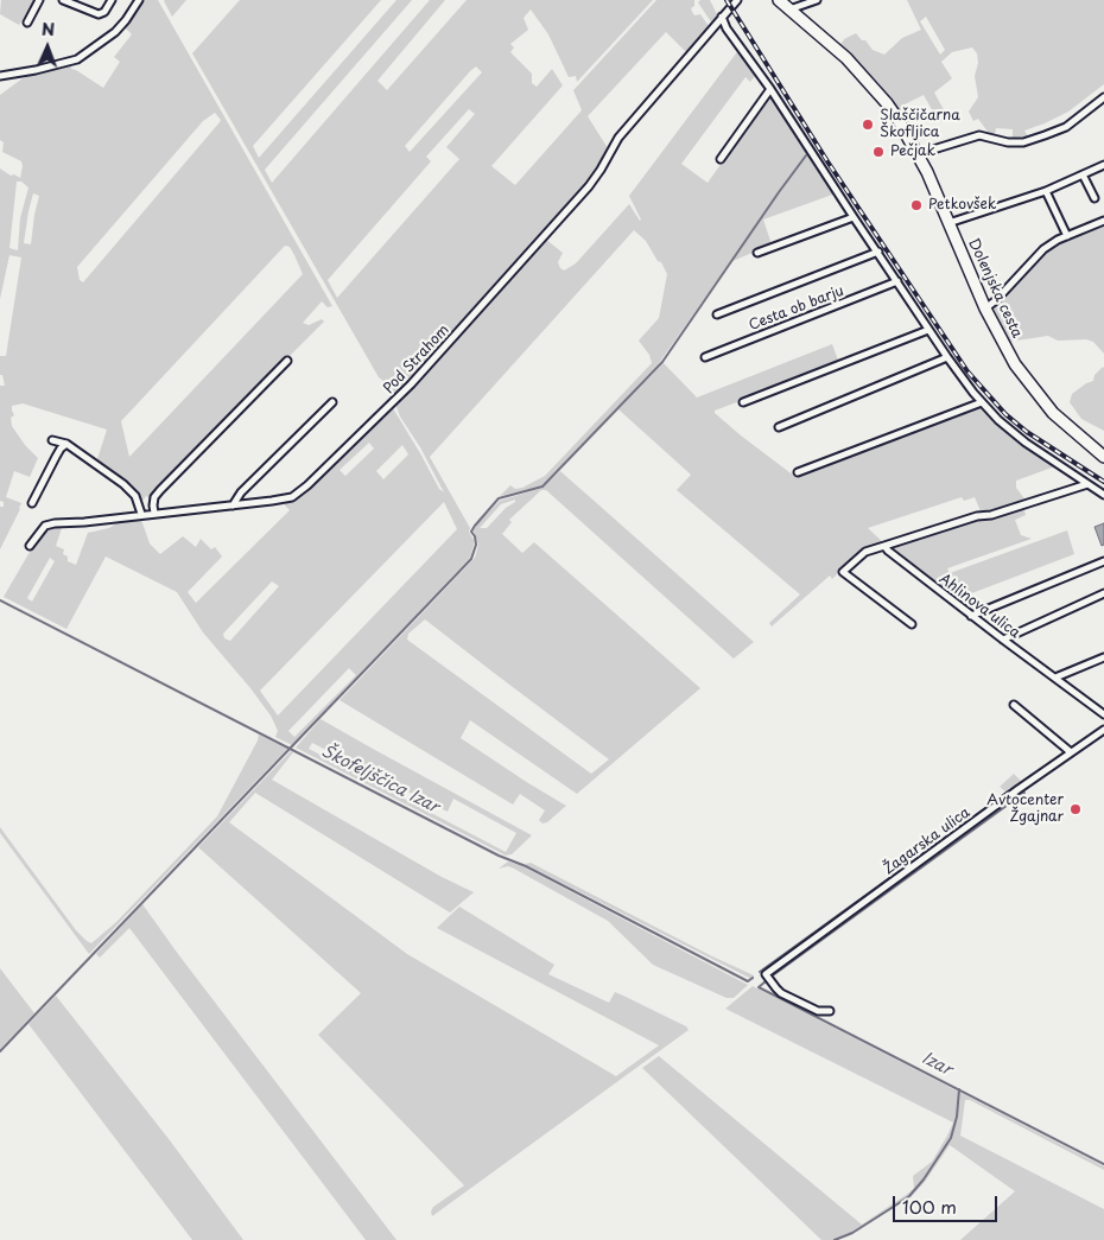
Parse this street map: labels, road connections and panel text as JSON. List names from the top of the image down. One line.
{"streets":{"main road":["Dolenjska cesta"],"street":["Cesta ob barju","Pod Strahom","Ahlinova ulica","Žagarska ulica"]},"water":["Škofeljščica Izar","Izar"],"places":["Slaščičarna Škofljica","Pečjak","Petkovšek","Avtocenter Žgajnar"],"scale_bar":"100 m","north":"top"}
